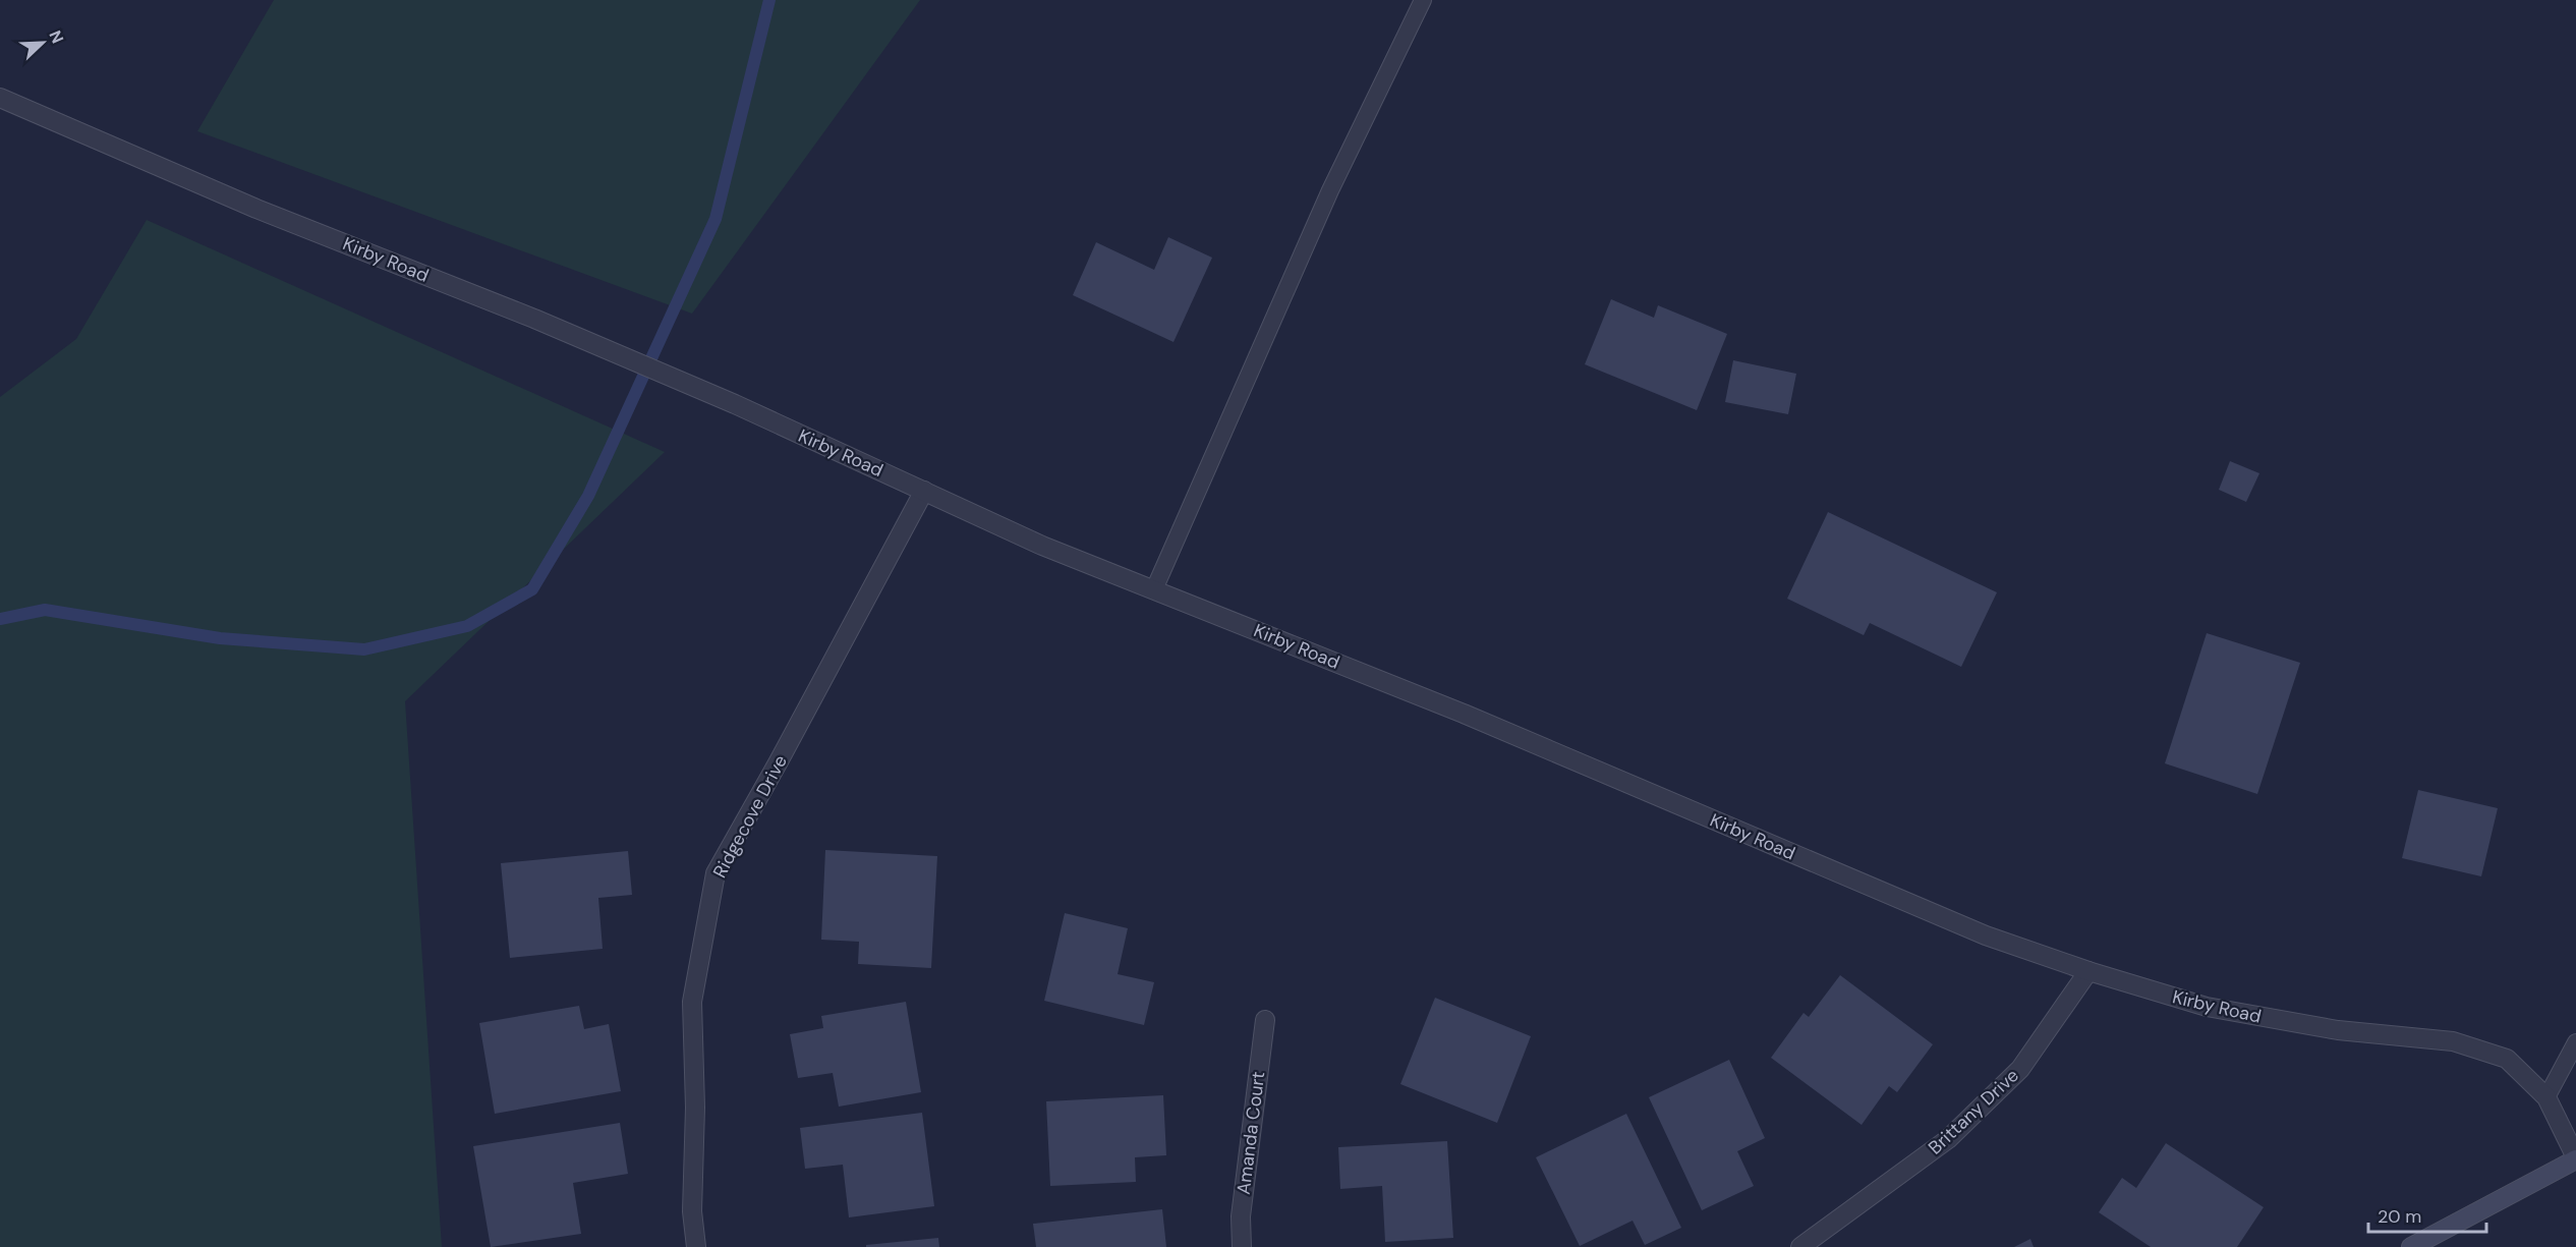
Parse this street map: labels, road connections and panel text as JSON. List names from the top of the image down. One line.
{"streets":{"street":["Kirby Road","Ridgecove Drive","Brittany Drive","Amanda Court"]},"crossings":[["Kirby Road","Ridgecove Drive"],["Kirby Road","Brittany Drive"]],"scale_bar":"20 m","north":"top right"}
